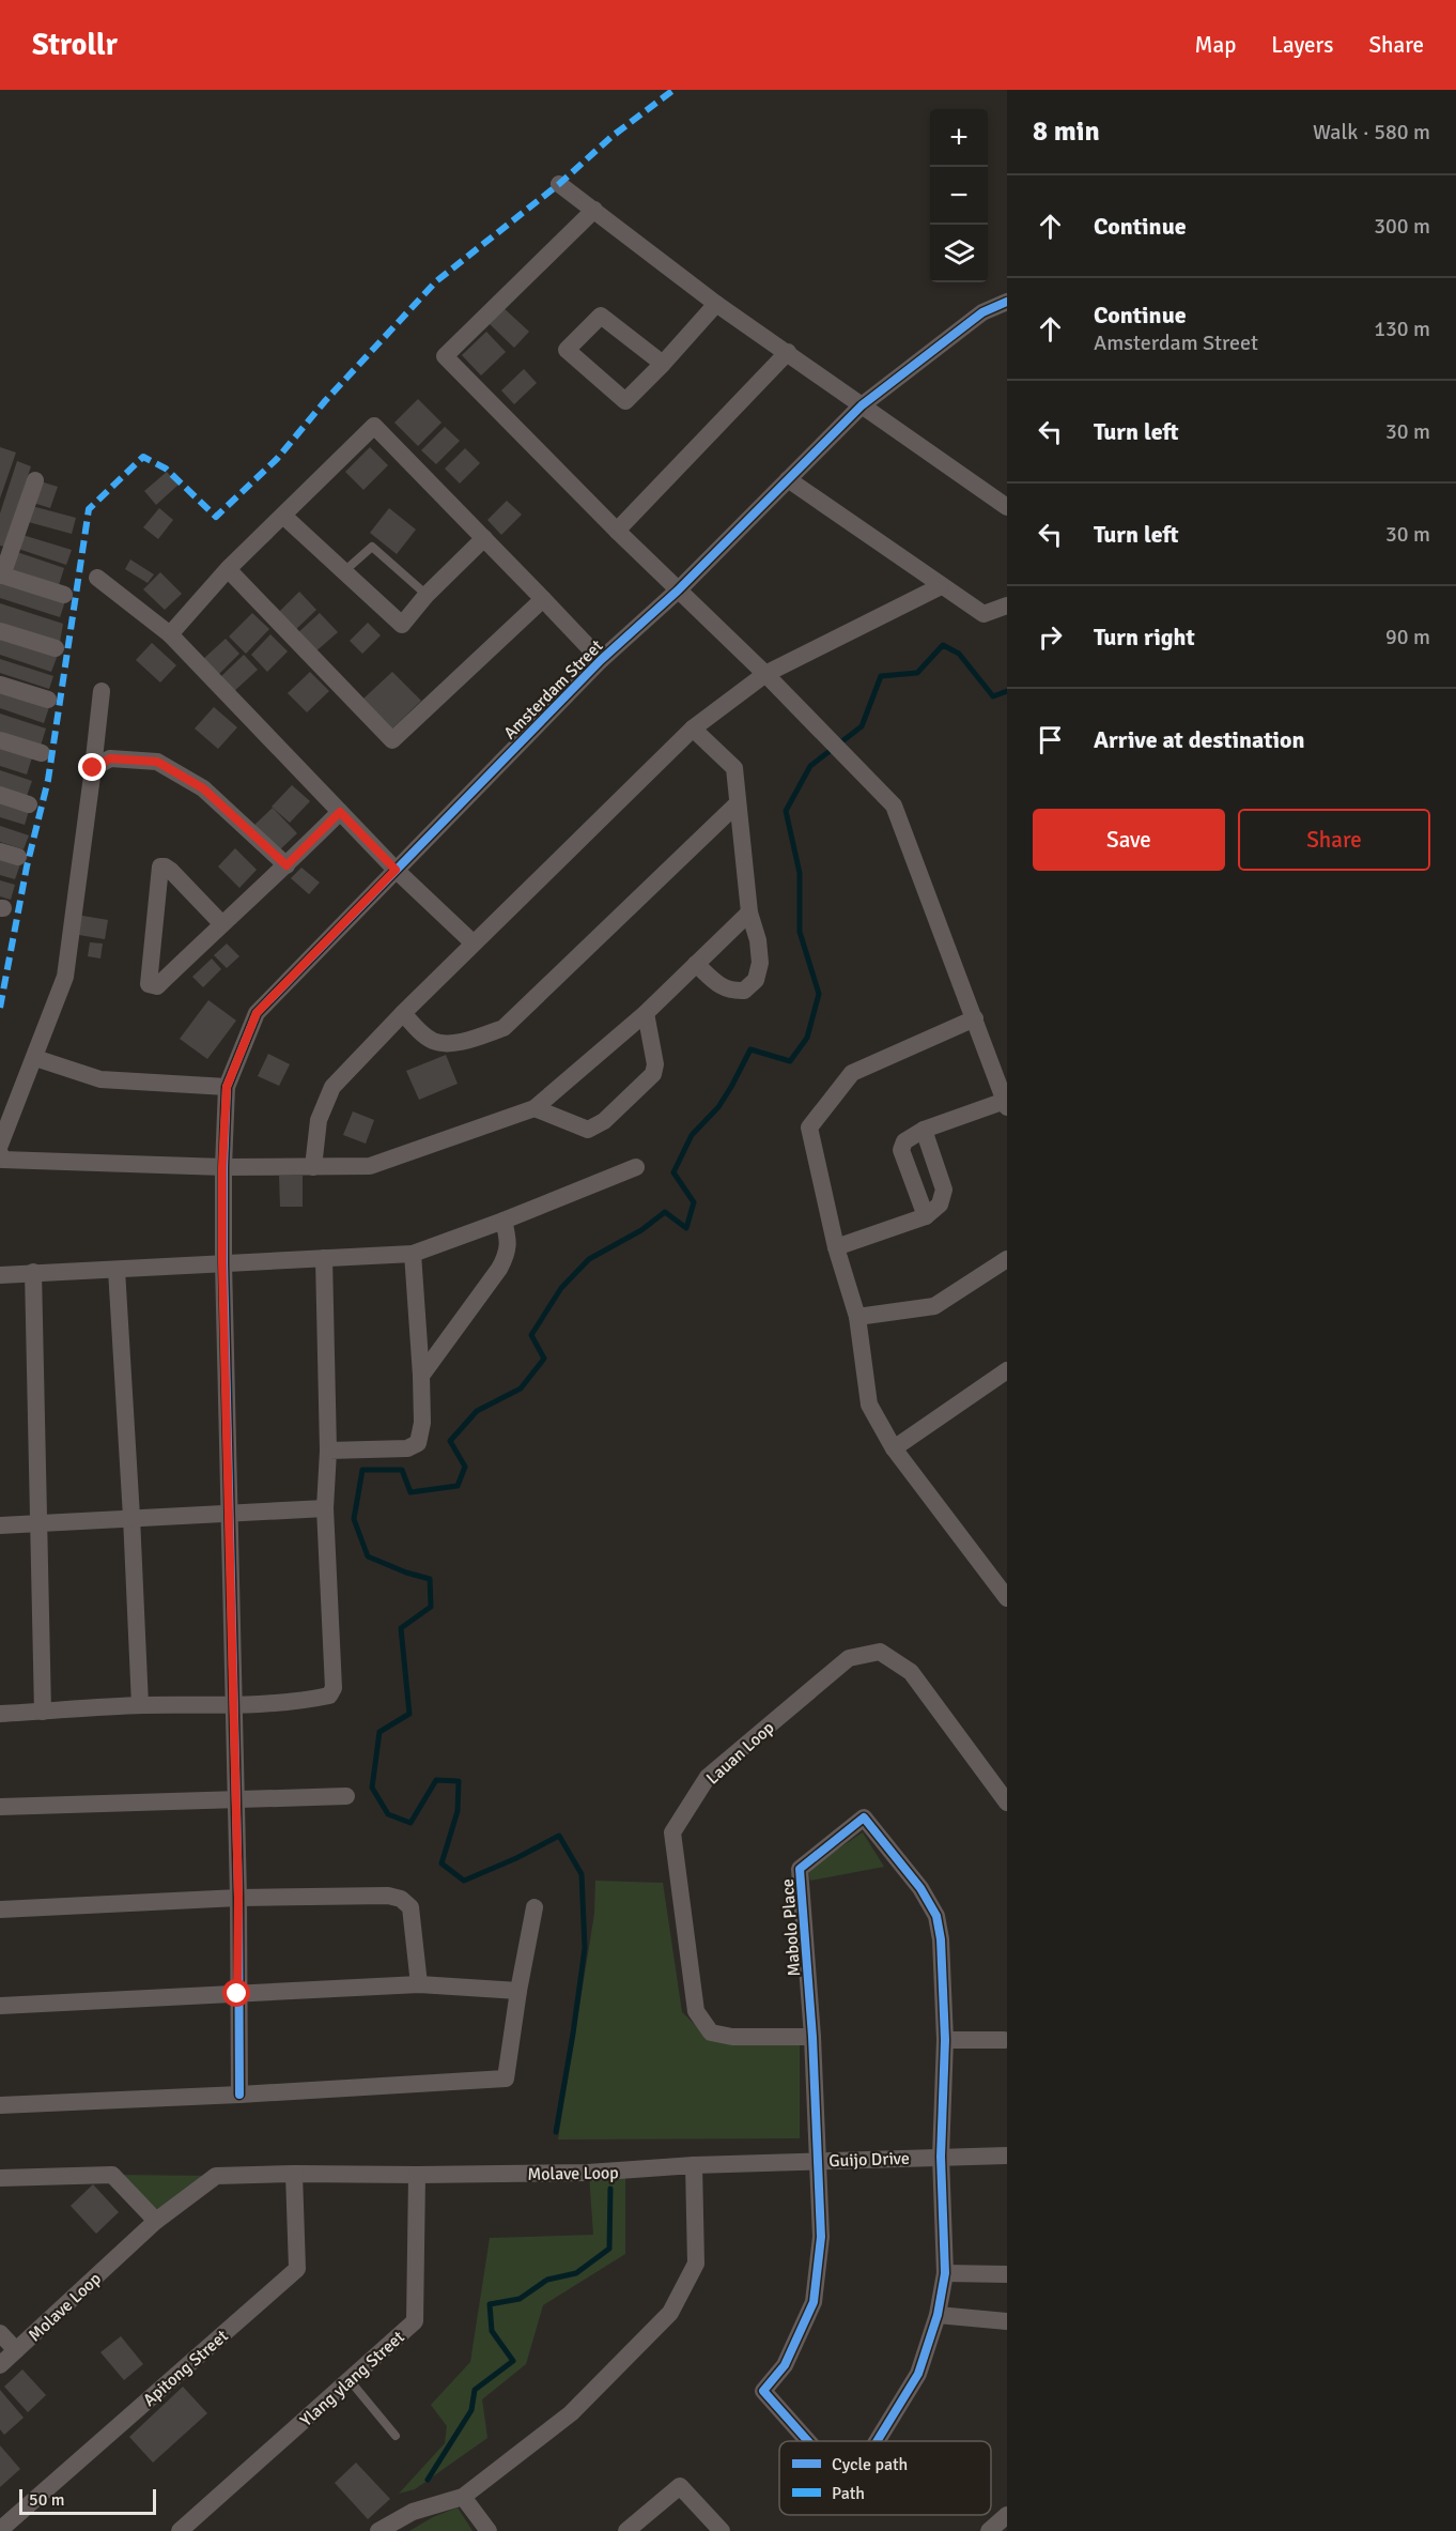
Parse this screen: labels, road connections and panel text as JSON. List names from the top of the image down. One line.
{"streets":{"street":["Amsterdam Street","Lauan Loop","Mabolo Place","Guijo Drive","Molave Loop","Apitong Street","Ylang ylang Street"]},"crossings":[["Lauan Loop","Mabolo Place"],["Mabolo Place","Guijo Drive"],["Guijo Drive","Molave Loop"],["Molave Loop","Apitong Street"],["Molave Loop","Ylang ylang Street"]],"legend":["Cycle path","Path"],"scale_bar":"50 m","page":{"header":"Strollr","nav":["Map","Layers","Share"],"heading":["8 min","Walk · 580 m"],"map_buttons":["+","−"],"list":[["Continue","300 m"],["Continue","Amsterdam Street","130 m"],["Turn left","30 m"],["Turn left","30 m"],["Turn right","90 m"],"Arrive at destination"],"buttons":["Save","Share"],"scale":"50 m"}}
